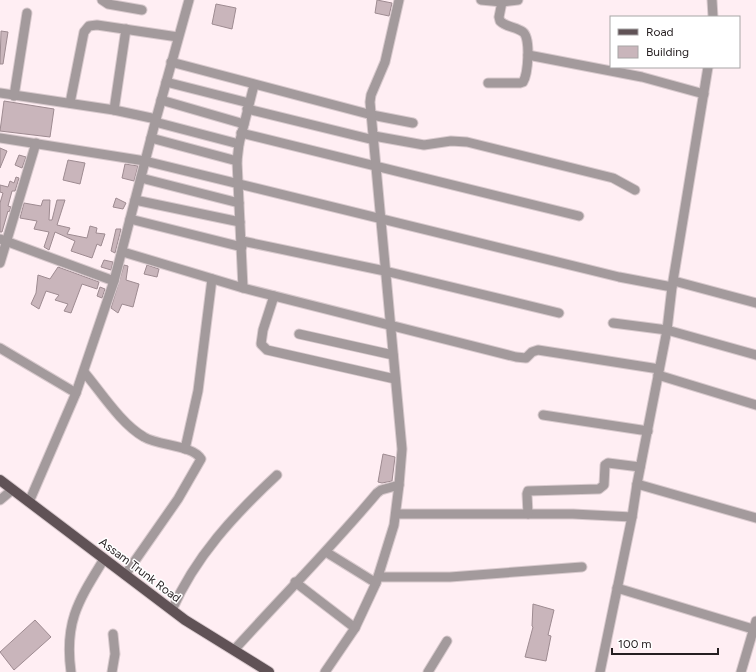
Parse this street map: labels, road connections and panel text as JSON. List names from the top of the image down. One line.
{"streets":{"main road":["Assam Trunk Road"]},"legend":["Road","Building"],"scale_bar":"100 m"}
